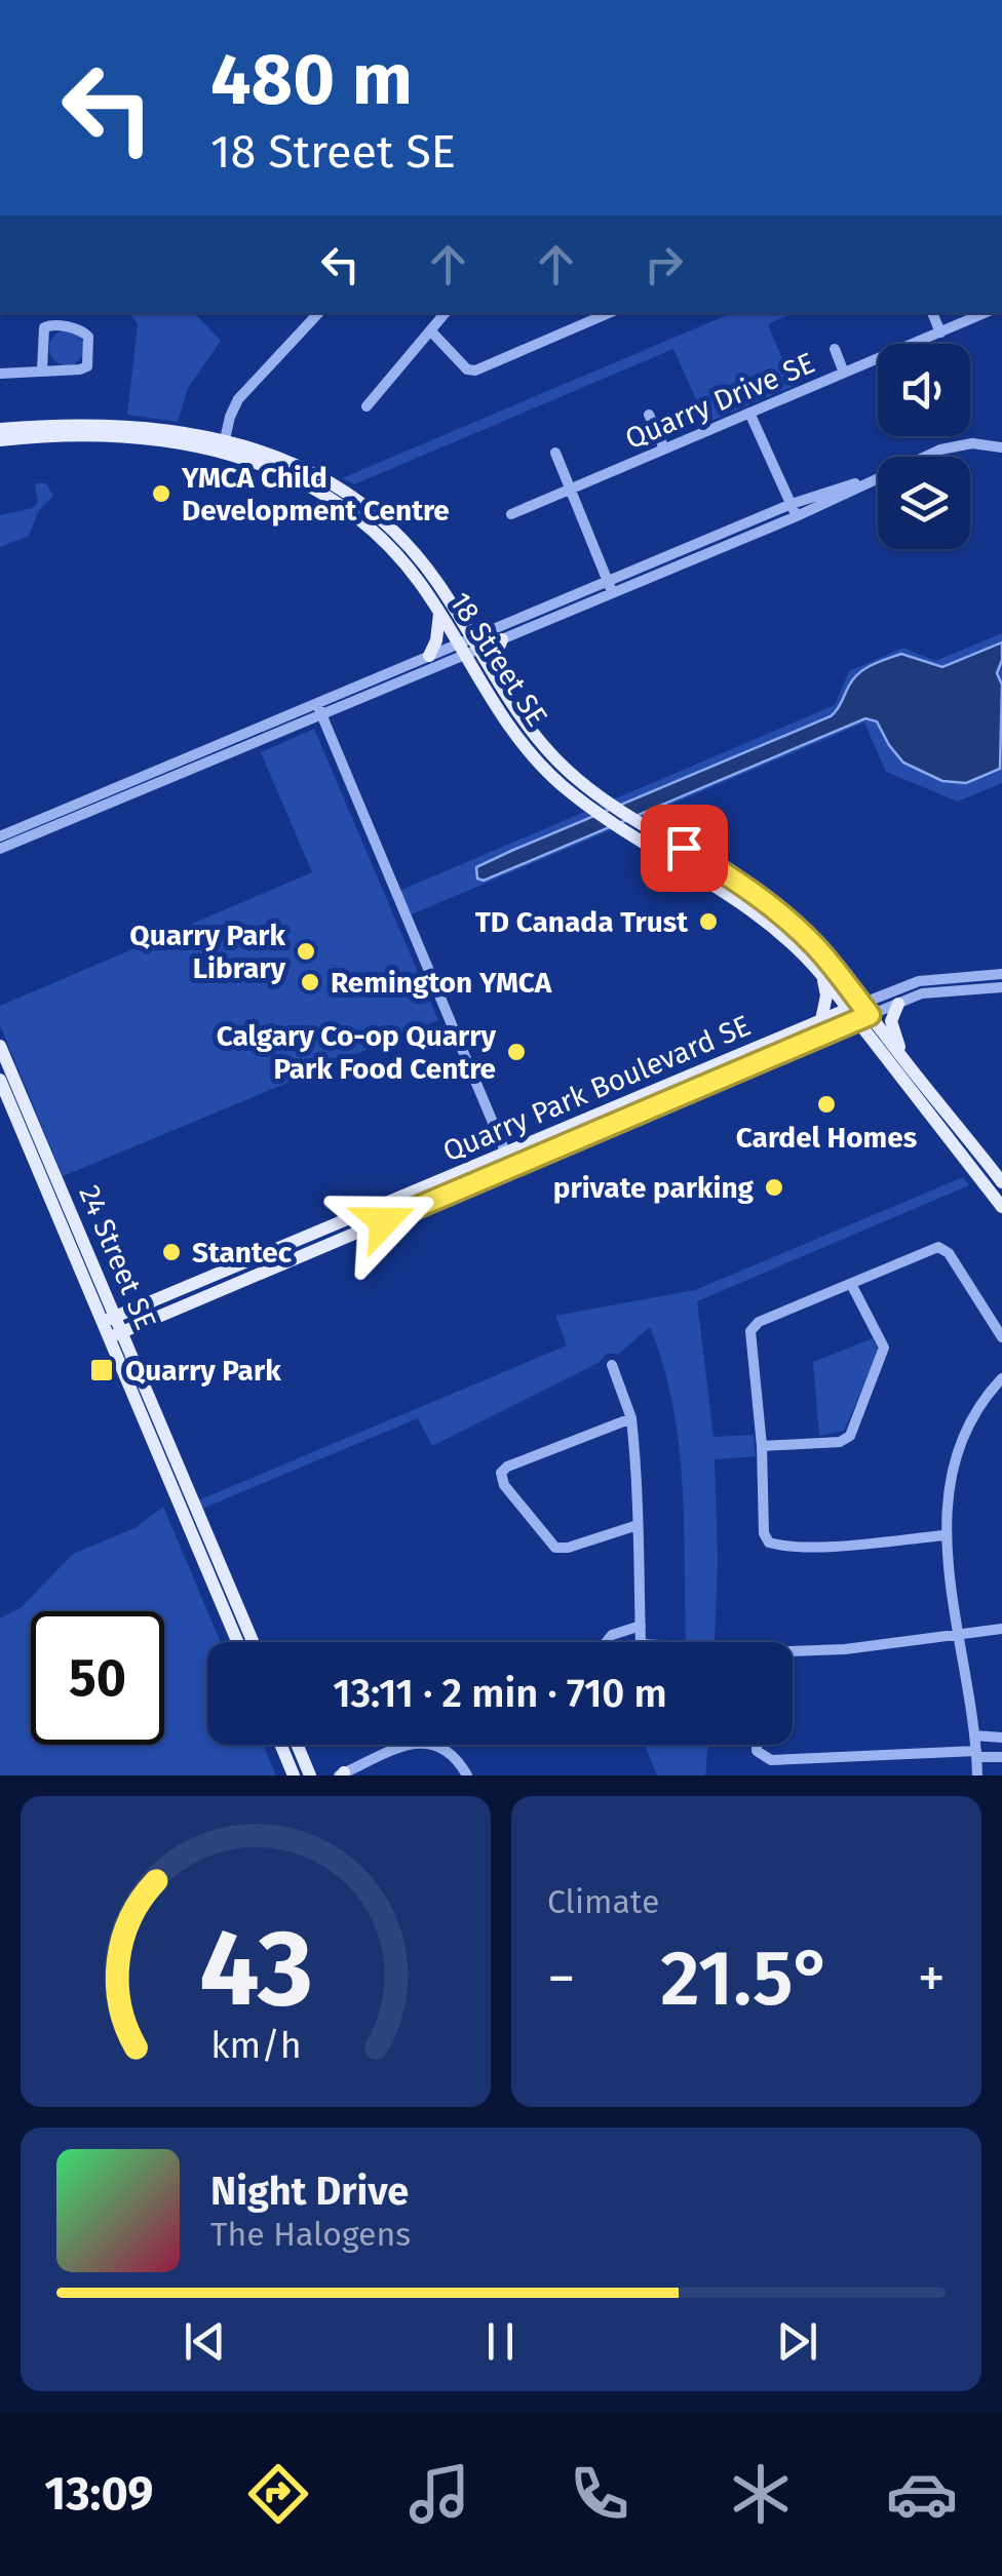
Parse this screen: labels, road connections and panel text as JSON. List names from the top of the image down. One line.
{"streets":{"main road":["18 Street SE","Quarry Park Boulevard SE","24 Street SE"],"street":["Quarry Drive SE"]},"crossings":[["18 Street SE","Quarry Park Boulevard SE"],["Quarry Park Boulevard SE","24 Street SE"]],"places":{"other":["YMCA Child Development Centre","TD Canada Trust","Quarry Park Library","Remington YMCA","Calgary Co-op Quarry Park Food Centre","Cardel Homes","private parking","Stantec"],"transit":["Quarry Park"]},"page":{"turn":["480 m","18 Street SE"],"limit":"50","trip":"13:11 · 2 min · 710 m","tile":"Climate","heat":["−","21.5°","+"],"song":["Night Drive","The Halogens"],"tabs":"13:09","gauge":["43","km/h"]}}
